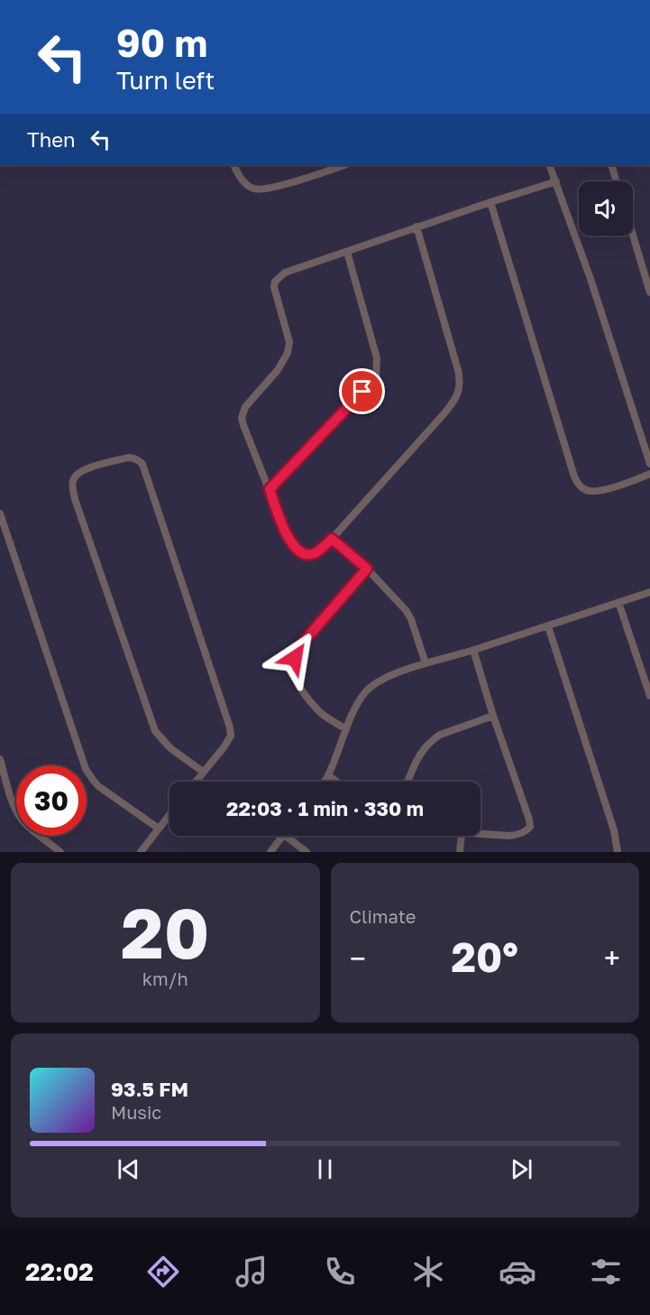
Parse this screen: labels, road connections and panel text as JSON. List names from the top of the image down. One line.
{"page":{"turn":["90 m","Turn left"],"then":"Then","limit":"30","trip":"22:03 · 1 min · 330 m","tile":[["20","km/h"],"Climate"],"heat":["−","20°","+"],"song":["93.5 FM","Music"],"tabs":"22:02"}}
